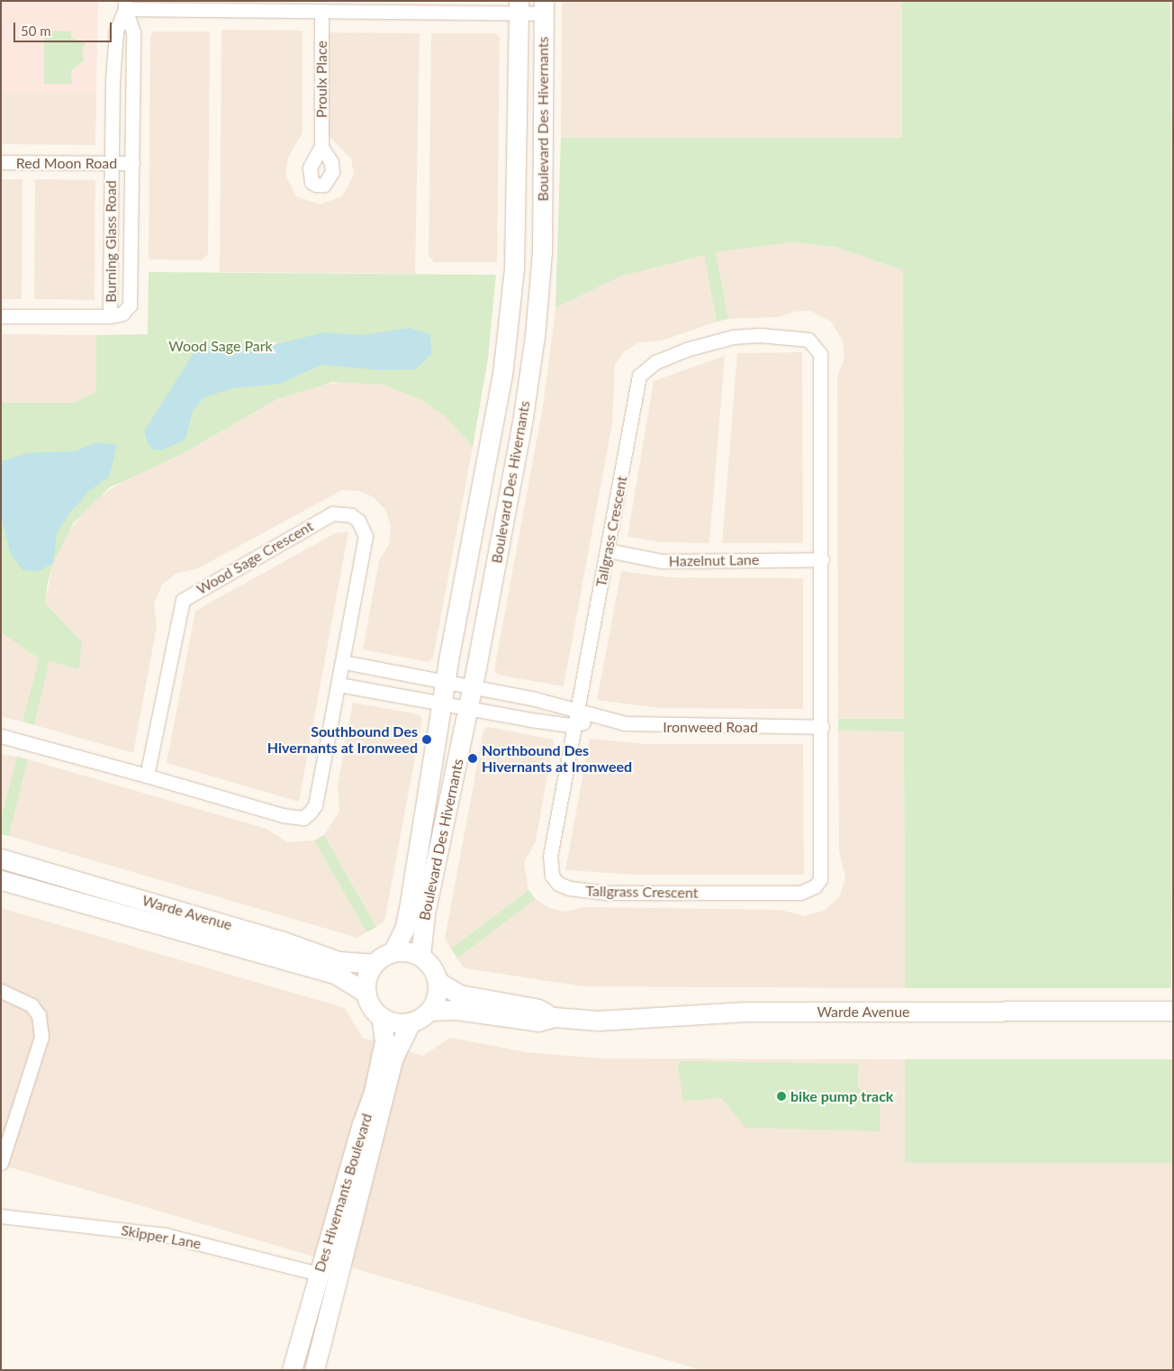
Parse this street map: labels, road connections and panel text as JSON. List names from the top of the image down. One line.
{"streets":{"street":["Proulx Place","Boulevard Des Hivernants","Red Moon Road","Burning Glass Road","Tallgrass Crescent","Wood Sage Crescent","Hazelnut Lane","Ironweed Road","Warde Avenue","Des Hivernants Boulevard","Skipper Lane"]},"crossings":[["Boulevard Des Hivernants","Ironweed Road"],["Boulevard Des Hivernants","Warde Avenue"],["Boulevard Des Hivernants","Des Hivernants Boulevard"],["Red Moon Road","Burning Glass Road"],["Tallgrass Crescent","Hazelnut Lane"],["Tallgrass Crescent","Ironweed Road"],["Warde Avenue","Des Hivernants Boulevard"],["Des Hivernants Boulevard","Skipper Lane"]],"parks":["Wood Sage Park"],"places":["Southbound Des Hivernants at Ironweed","Northbound Des Hivernants at Ironweed","bike pump track"],"scale_bar":"50 m"}
